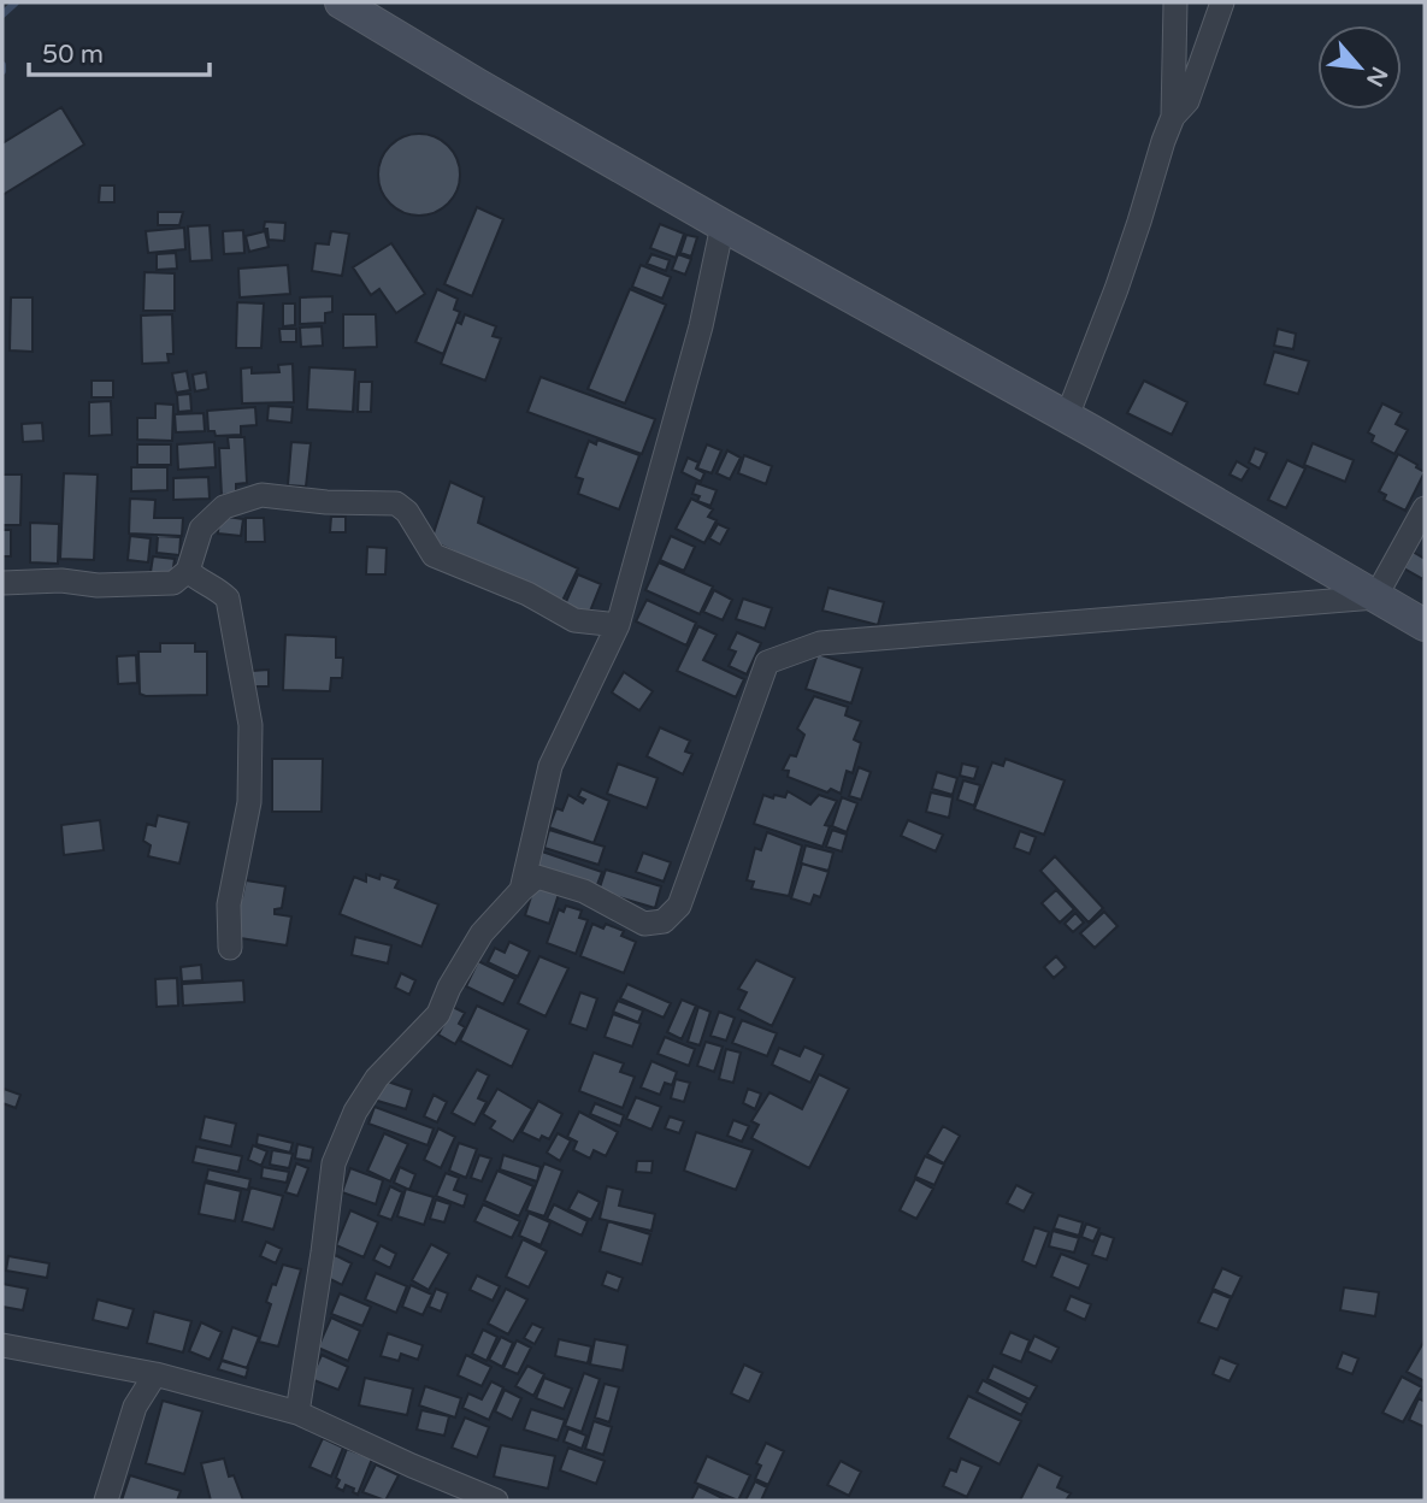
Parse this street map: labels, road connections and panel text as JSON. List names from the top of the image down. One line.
{"scale_bar":"50 m","north":"bottom right"}
